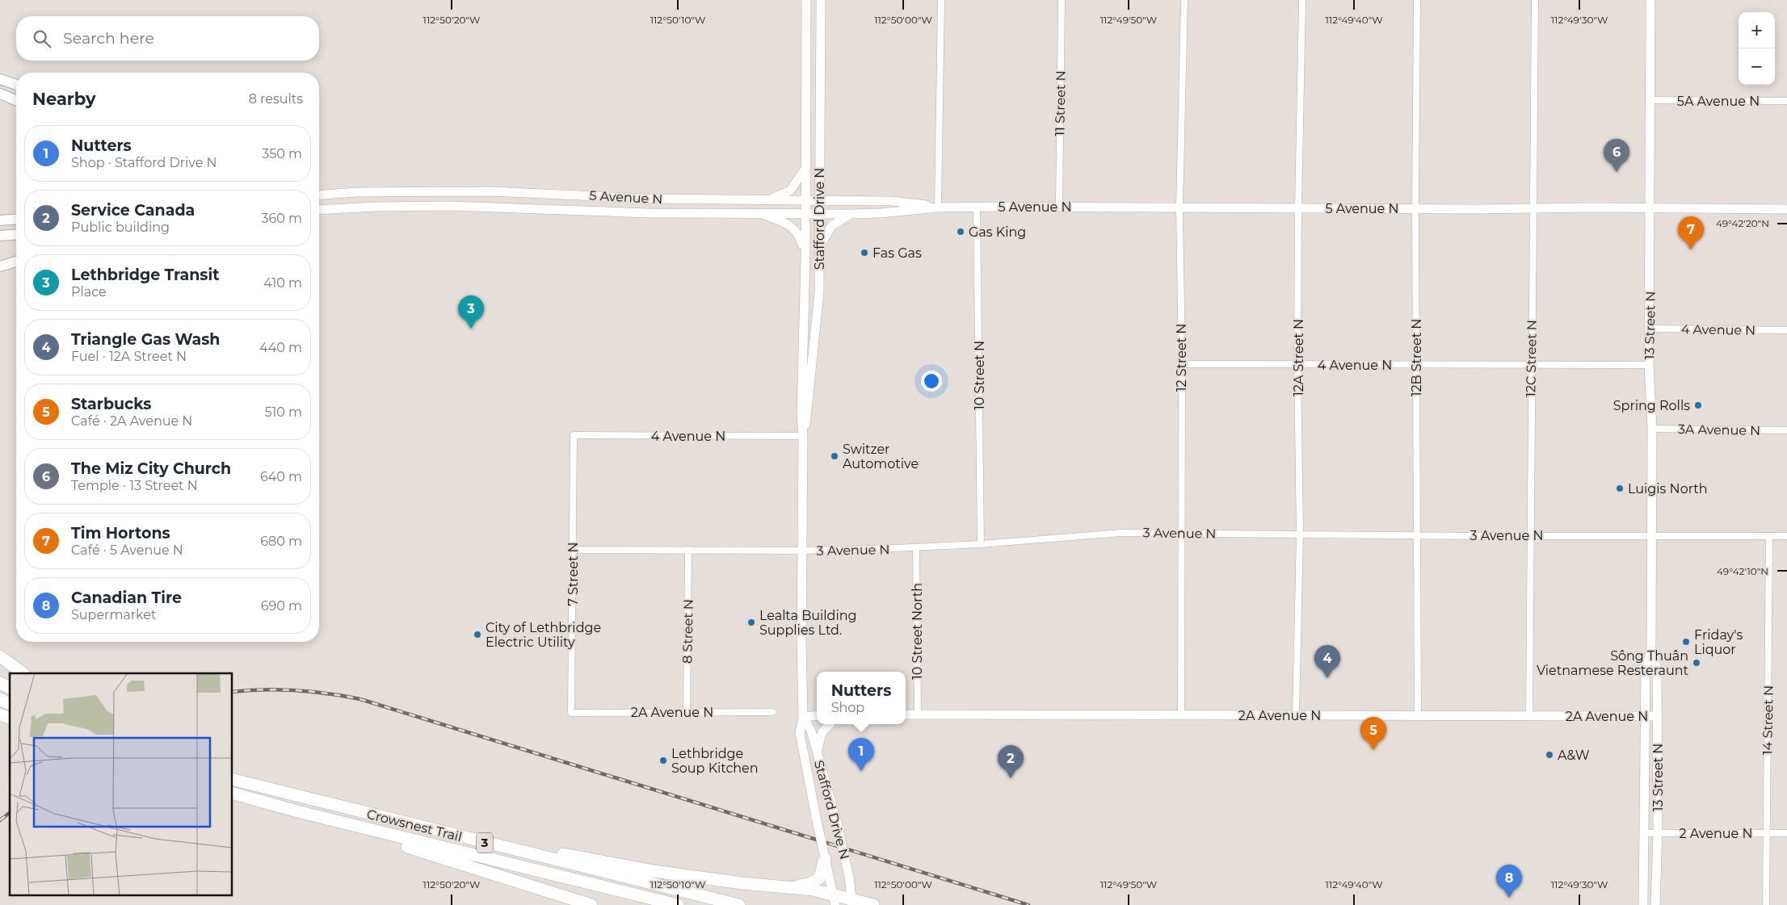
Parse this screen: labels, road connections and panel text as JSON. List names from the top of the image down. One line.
{"streets":{"highway":["Crowsnest Trail","3"],"main road":["5 Avenue N","Stafford Drive N","13 Street N","2A Avenue N"],"street":["5A Avenue N","11 Street N","4 Avenue N","12 Street N","12A Street N","12B Street N","12C Street N","10 Street N","3A Avenue N","3 Avenue N","7 Street N","8 Street N","10 Street North","14 Street N","2 Avenue N"]},"crossings":[["5A Avenue N","13 Street N"],["11 Street N","5 Avenue N"],["5 Avenue N","Stafford Drive N"],["5 Avenue N","13 Street N"],["5 Avenue N","12 Street N"],["5 Avenue N","12A Street N"],["5 Avenue N","12B Street N"],["5 Avenue N","12C Street N"],["5 Avenue N","10 Street N"],["Stafford Drive N","4 Avenue N"],["Stafford Drive N","3 Avenue N"],["13 Street N","4 Avenue N"],["13 Street N","3A Avenue N"],["13 Street N","3 Avenue N"],["13 Street N","2A Avenue N"],["13 Street N","2 Avenue N"],["4 Avenue N","12 Street N"],["4 Avenue N","12A Street N"],["4 Avenue N","12B Street N"],["4 Avenue N","12C Street N"],["4 Avenue N","7 Street N"],["12 Street N","3 Avenue N"],["12 Street N","2A Avenue N"],["12A Street N","3 Avenue N"],["12A Street N","2A Avenue N"],["12B Street N","3 Avenue N"],["12B Street N","2A Avenue N"],["12C Street N","3 Avenue N"],["12C Street N","2A Avenue N"],["10 Street N","3 Avenue N"],["3 Avenue N","7 Street N"],["3 Avenue N","8 Street N"],["3 Avenue N","10 Street North"],["3 Avenue N","14 Street N"],["7 Street N","2A Avenue N"],["8 Street N","2A Avenue N"],["10 Street North","2A Avenue N"],["14 Street N","2 Avenue N"]],"places":["Gas King","Fas Gas","Spring Rolls","Switzer Automotive","Luigis North","Lealta Building Supplies Ltd.","City of Lethbridge Electric Utility","Friday's Liquor","Sông Thuân Vietnamese Resteraunt","A&W","Lethbridge Soup Kitchen"],"page":{"map_buttons":["+","−"],"search":"Search here","heading":["Nearby","8 results"],"list":[{"mark":"1","name":"Nutters","note":"Shop · Stafford Drive N","value":"350 m"},{"mark":"2","name":"Service Canada","note":"Public building","value":"360 m"},{"mark":"3","name":"Lethbridge Transit","note":"Place","value":"410 m"},{"mark":"4","name":"Triangle Gas Wash","note":"Fuel · 12A Street N","value":"440 m"},{"mark":"5","name":"Starbucks","note":"Café · 2A Avenue N","value":"510 m"},{"mark":"6","name":"The Miz City Church","note":"Temple · 13 Street N","value":"640 m"},{"mark":"7","name":"Tim Hortons","note":"Café · 5 Avenue N","value":"680 m"},{"mark":"8","name":"Canadian Tire","note":"Supermarket","value":"690 m"}],"pins":["6","7","3","4","5","1","2","8"],"popup":["Nutters","Shop"]},"coordinates":["112°50'20\"W","112°50'10\"W","112°50'00\"W","112°49'50\"W","112°49'40\"W","112°49'30\"W","49°42'20\"N","49°42'10\"N"]}
